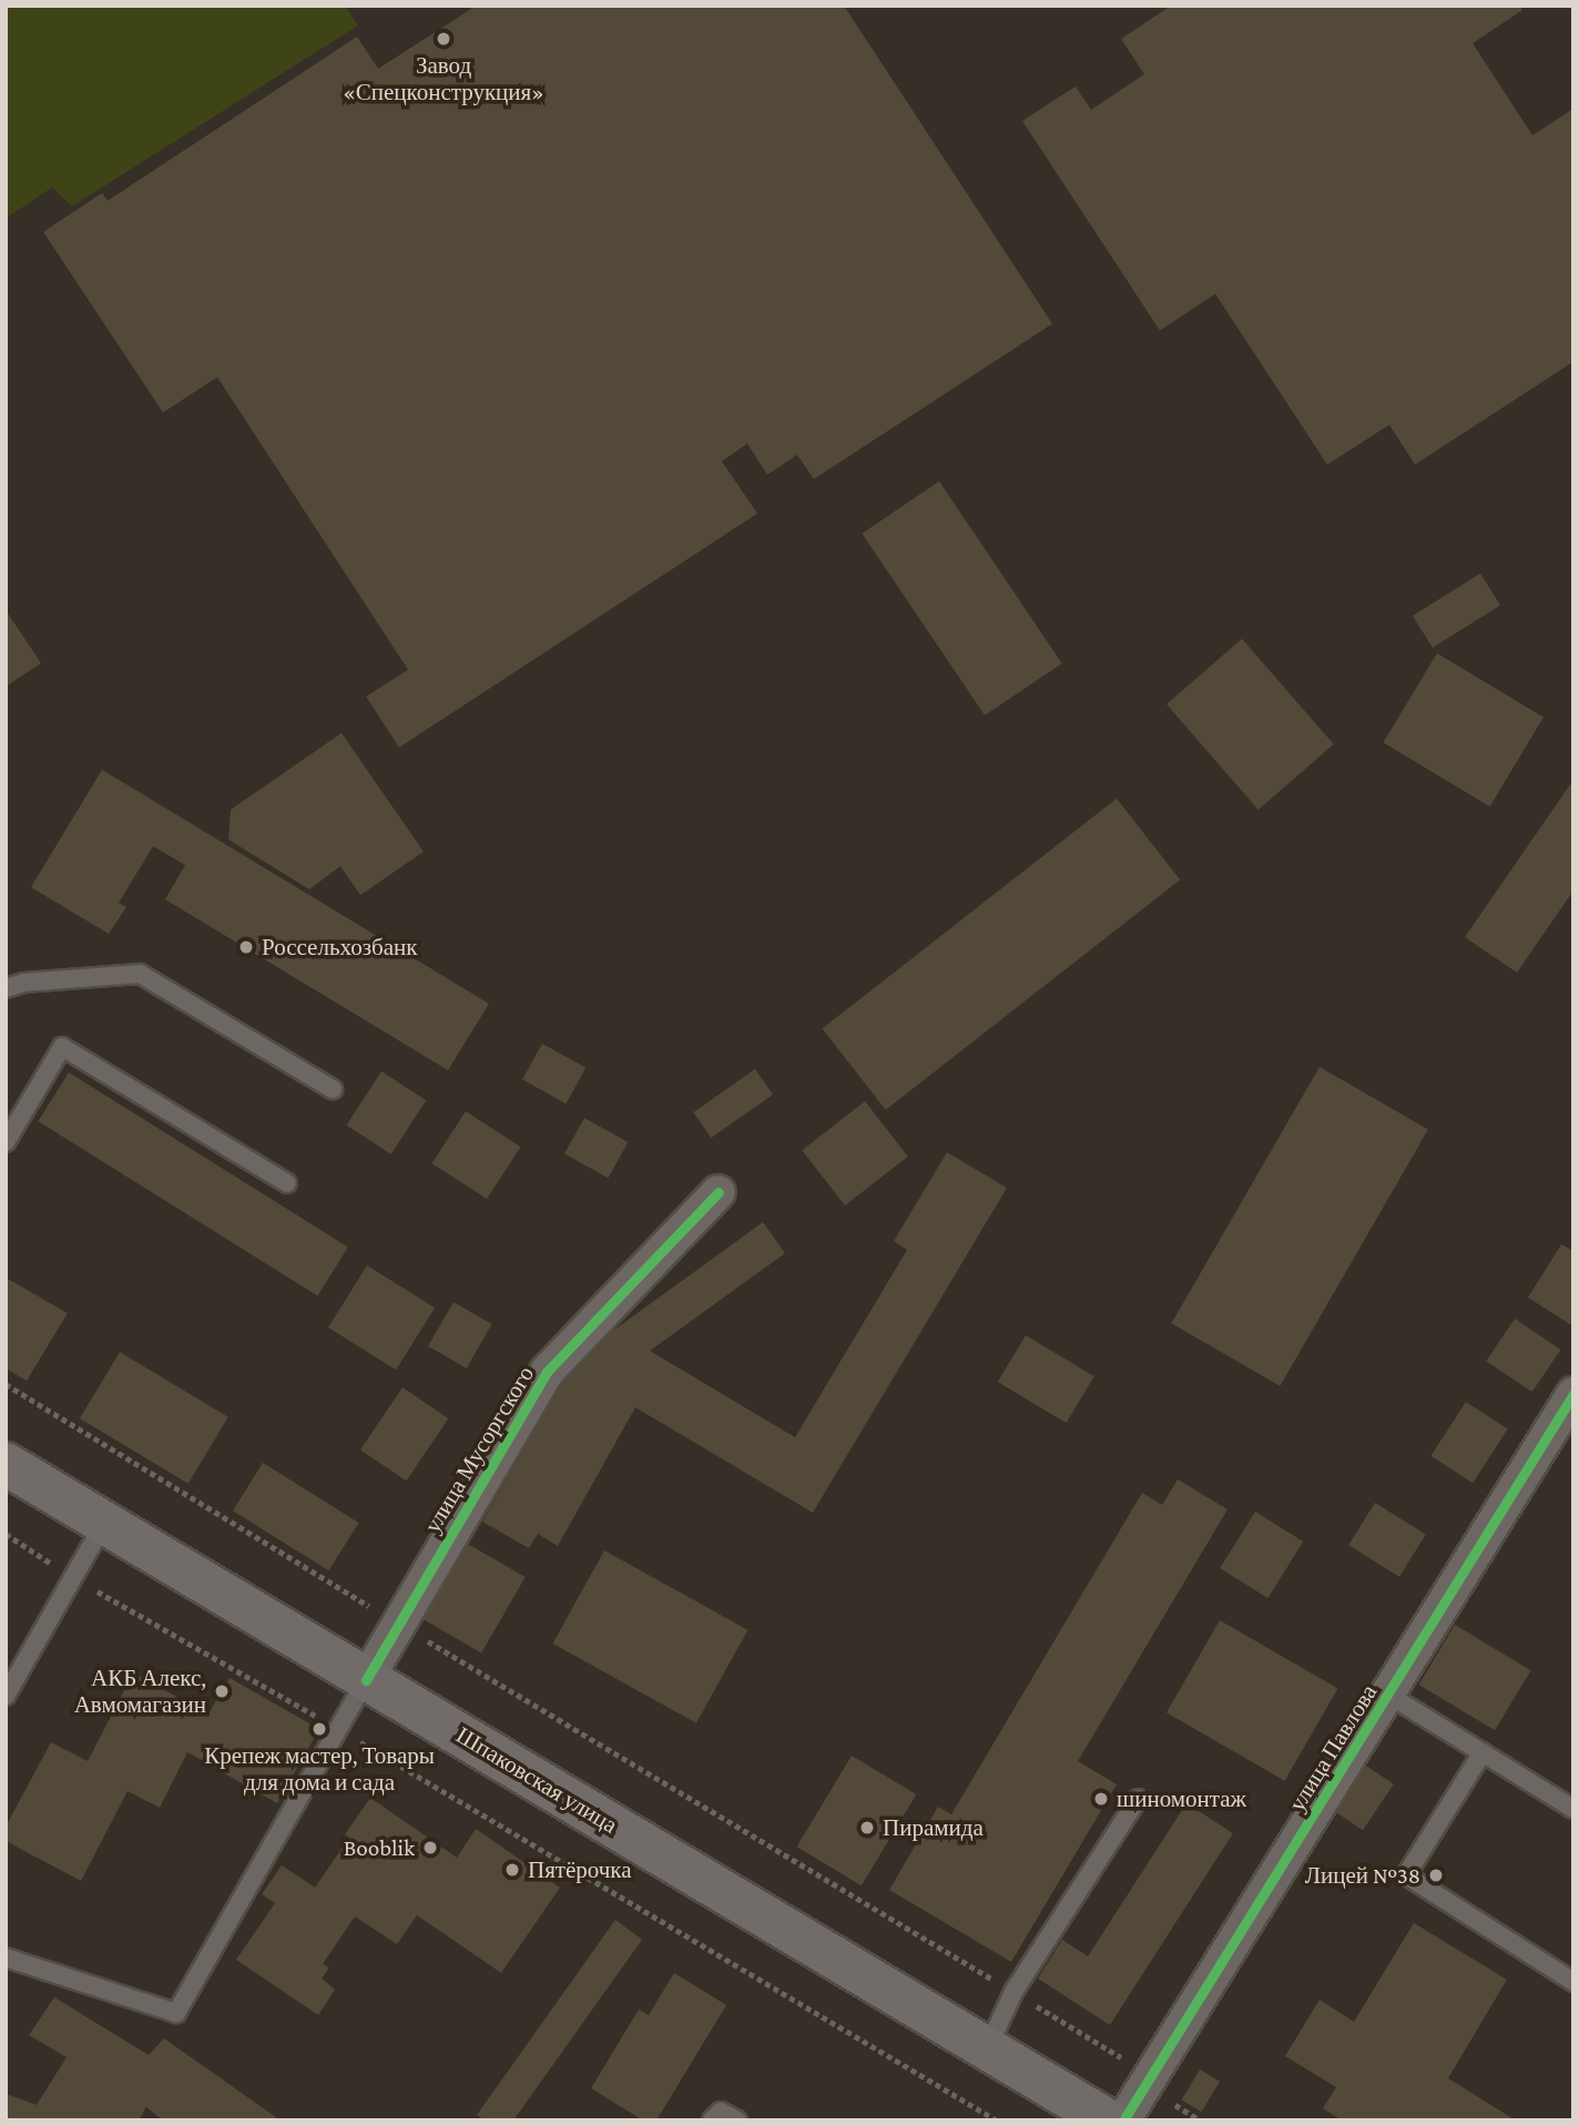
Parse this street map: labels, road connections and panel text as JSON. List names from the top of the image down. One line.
{"streets":{"main road":["Шпаковская улица"],"street":["улица Мусоргского","улица Павлова"]},"crossings":[["улица Мусоргского","Шпаковская улица"]],"places":["Завод «Спецконструкция»","Россельхозбанк","АКБ Алекс, Авмомагазин","Крепеж мастер, Товары для дома и сада","шиномонтаж","Пирамида","Booblik","Пятёрочка","Лицей №38"]}
